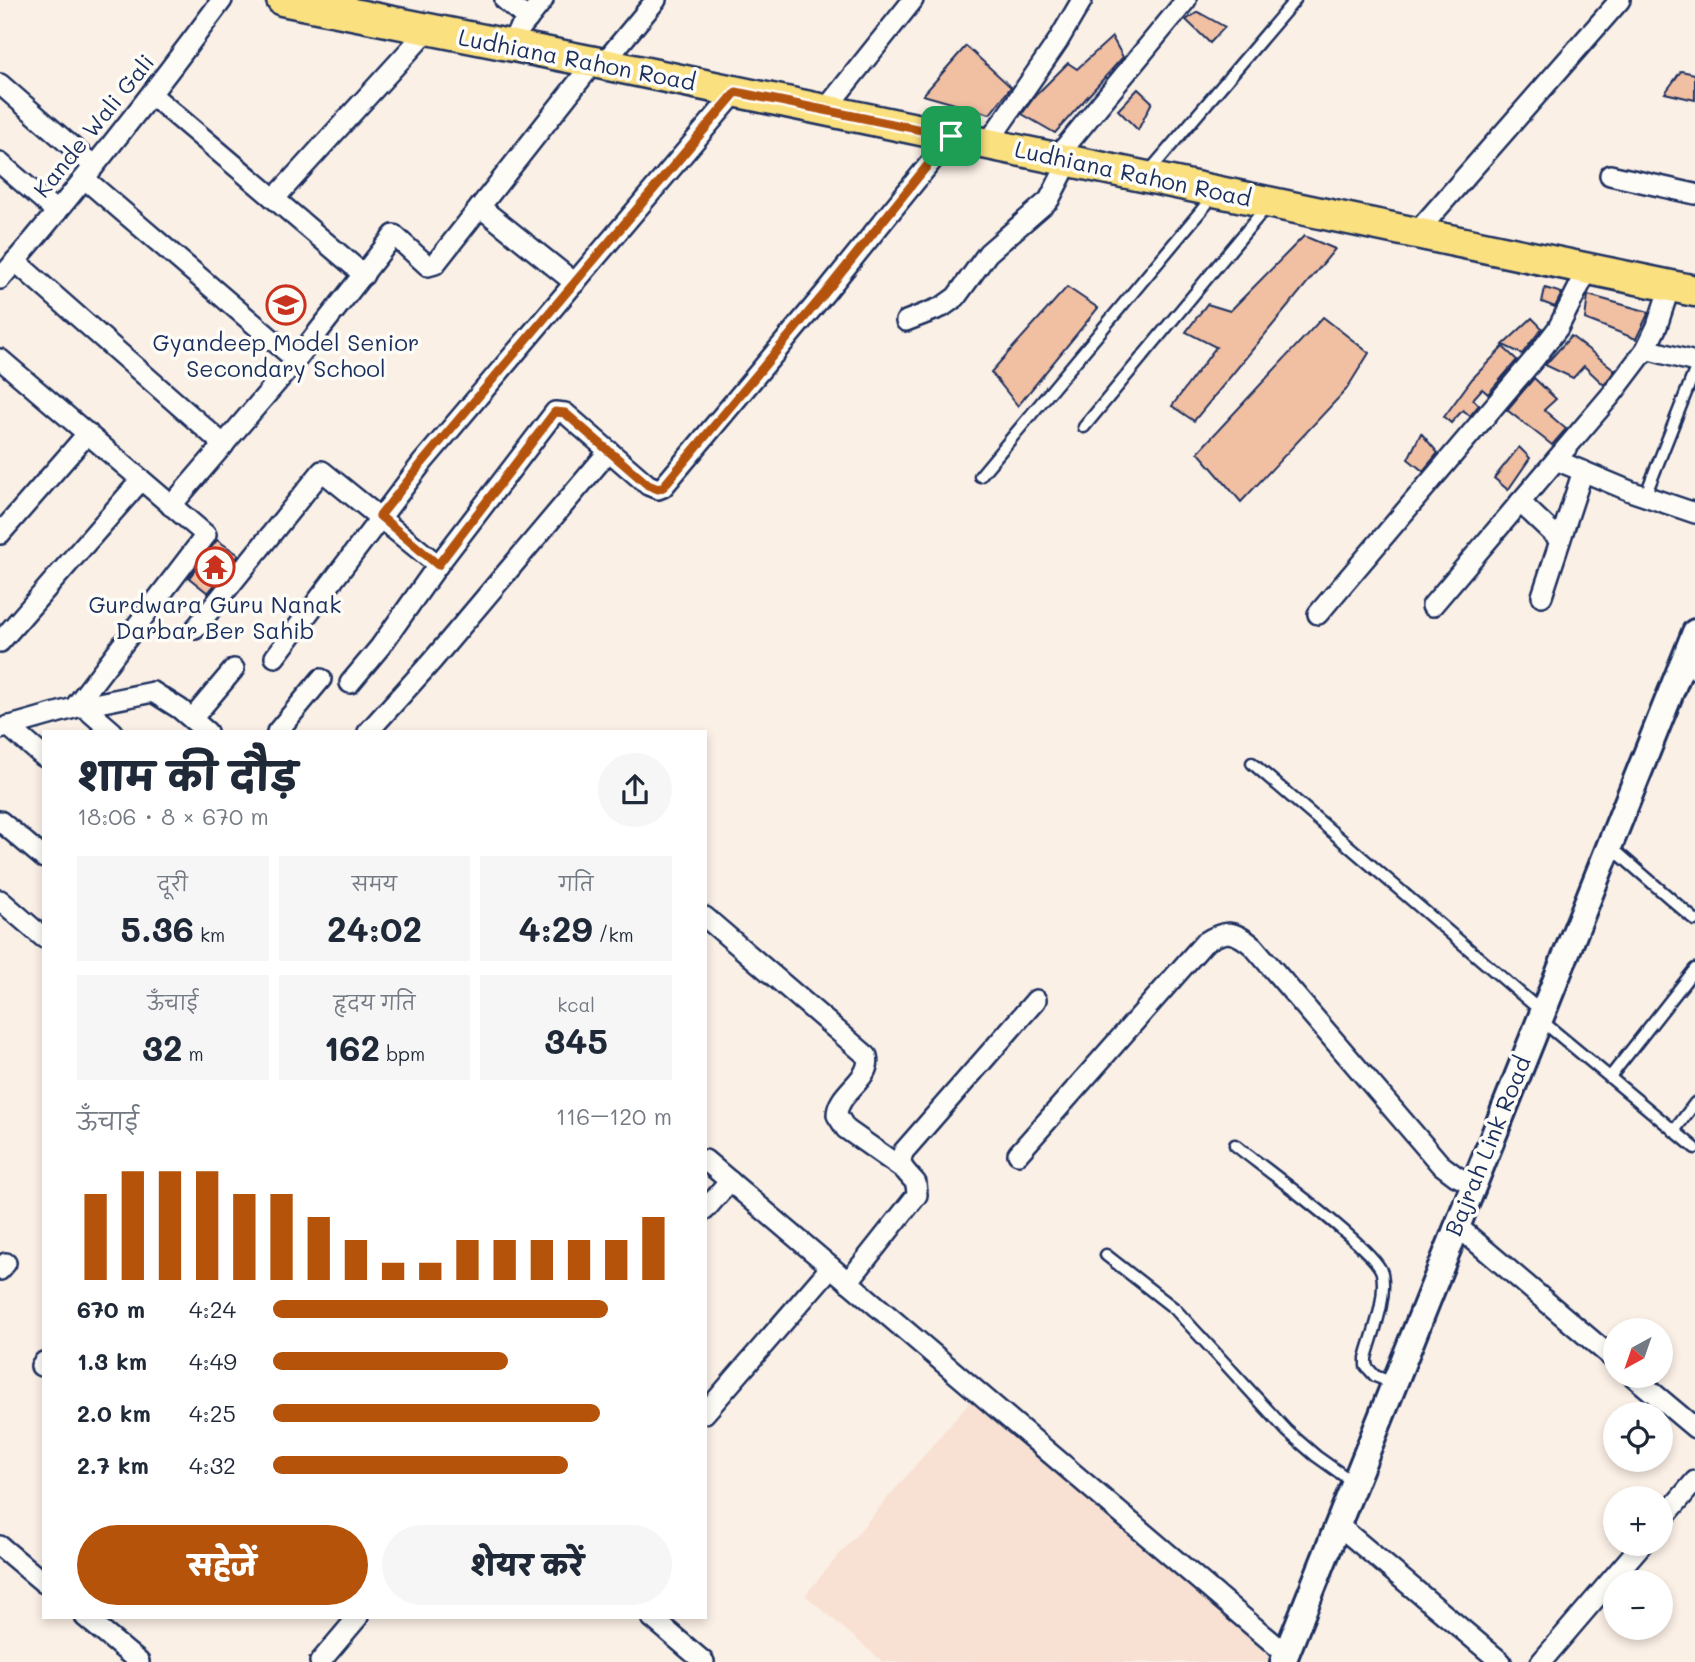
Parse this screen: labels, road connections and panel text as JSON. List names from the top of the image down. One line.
{"streets":{"main road":["Ludhiana Rahon Road"],"street":["Kande Wali Gali","Bajrah Link Road"]},"places":{"school or university":["Gyandeep Model Senior Secondary School"],"temple":["Gurdwara Guru Nanak Darbar Ber Sahib"]},"north":"bottom left","page":{"heading":["शाम की दौड़","18:06 · 8 × 670 m"],"stats":[["दूरी","5.36 km"],["समय","24:02"],["गति","4:29 /km"],["ऊँचाई","32 m"],["हृदय गति","162 bpm"],["kcal","345"]],"chart":["ऊँचाई","116–120 m"],"list":[{"name":"670 m","note":"4:24"},{"name":"1.3 km","note":"4:49"},{"name":"2.0 km","note":"4:25"},{"name":"2.7 km","note":"4:32"}],"map_buttons":["+","−"],"buttons":["सहेजें","शेयर करें"]}}
